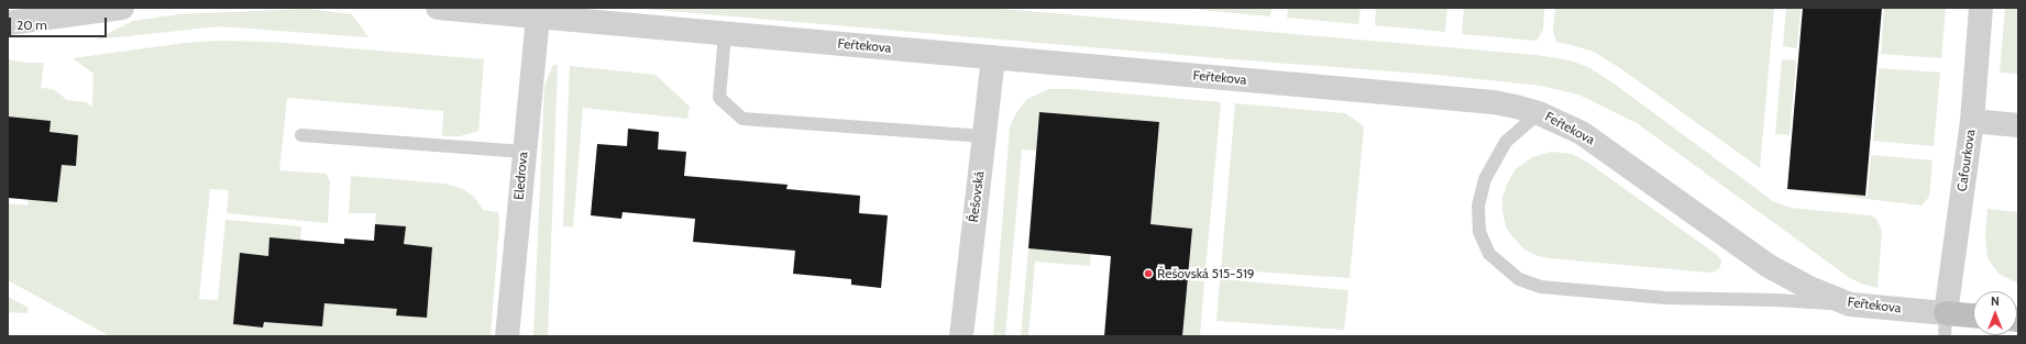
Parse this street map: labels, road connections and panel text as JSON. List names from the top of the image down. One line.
{"streets":{"street":["Feřtekova","Cafourkova","Eledrova","Řešovská"]},"crossings":[["Feřtekova","Cafourkova"],["Feřtekova","Eledrova"],["Feřtekova","Řešovská"]],"places":["Řešovská 515-519"],"scale_bar":"20 m","north":"top"}
